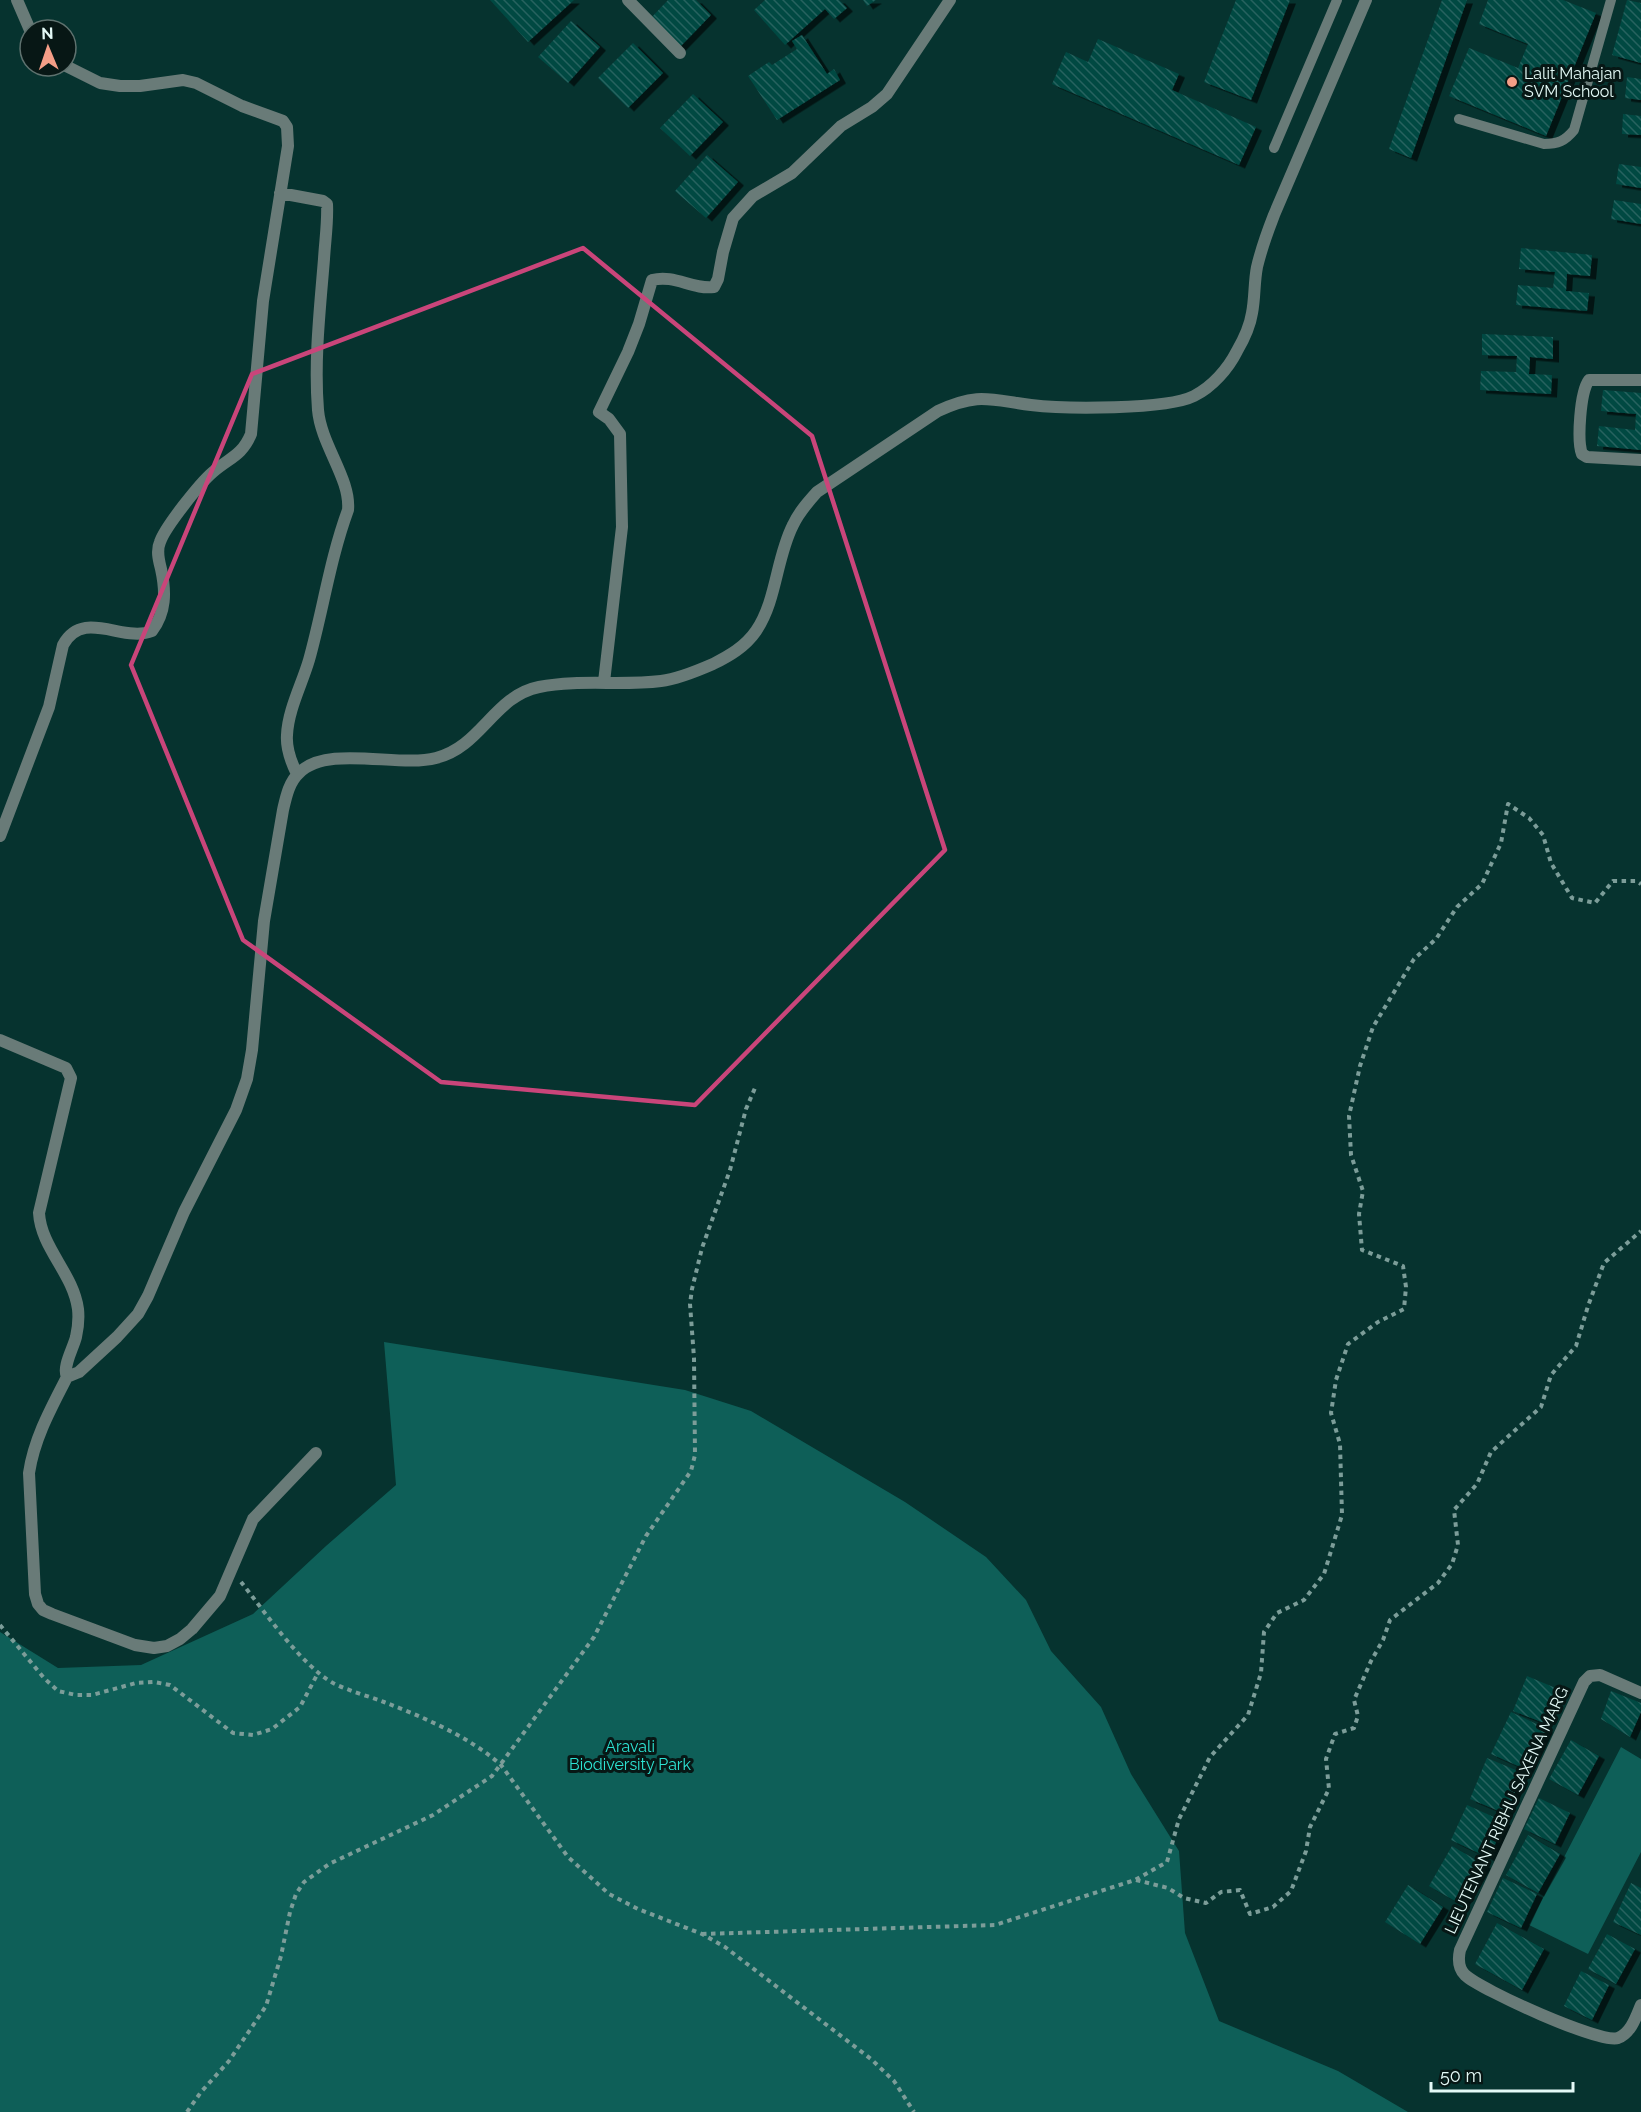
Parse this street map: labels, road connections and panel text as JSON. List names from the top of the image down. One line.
{"streets":{"street":["LIEUTENANT RIBHU SAXENA MARG"]},"parks":["Aravali Biodiversity Park"],"places":["Lalit Mahajan SVM School"],"scale_bar":"50 m","north":"top"}
